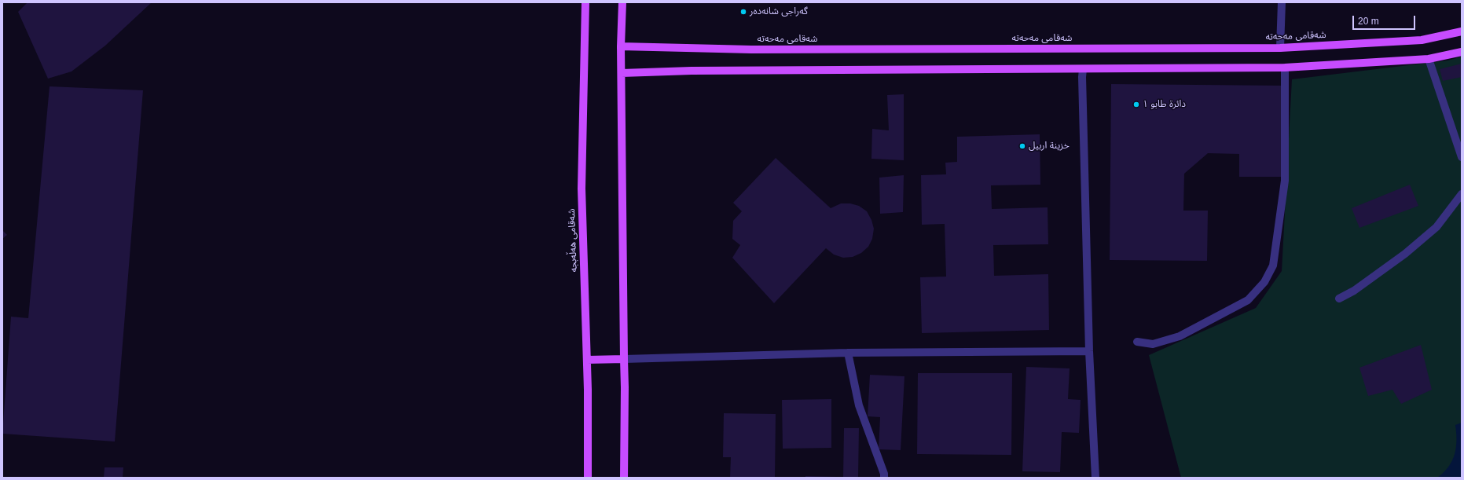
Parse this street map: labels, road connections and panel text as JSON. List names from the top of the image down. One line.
{"streets":{"main road":["شەقامی مەحەتە","شەقامی هەڵەبجە"]},"places":["گەراجی شانەدەر","دائرة طابو ١","خزينة اربيل"],"scale_bar":"20 m"}
